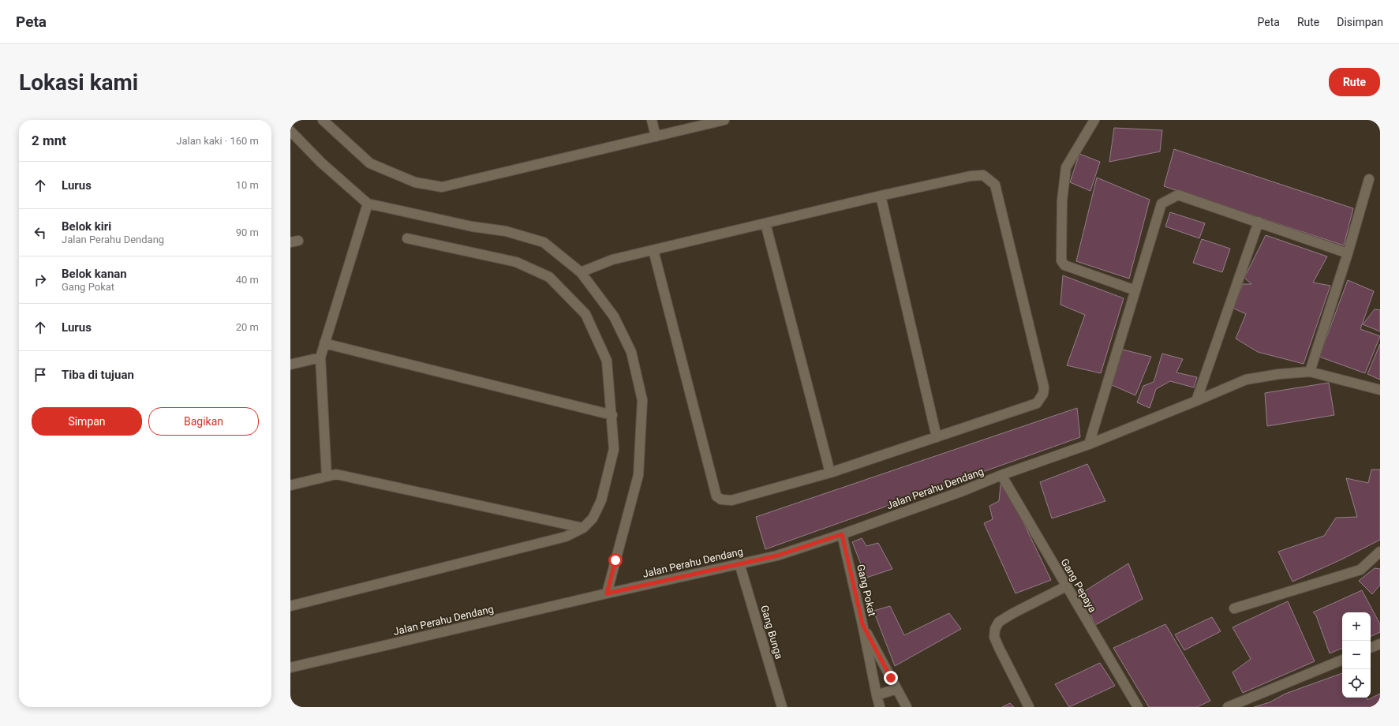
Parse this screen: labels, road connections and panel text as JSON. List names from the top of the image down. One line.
{"streets":{"street":["Jalan Perahu Dendang","Gang Pepaya","Gang Pokat","Gang Bunga"]},"crossings":[["Jalan Perahu Dendang","Gang Pepaya"],["Jalan Perahu Dendang","Gang Pokat"],["Jalan Perahu Dendang","Gang Bunga"]],"page":{"header":"Peta","nav":["Peta","Rute","Disimpan"],"buttons":["Rute",["Simpan","Bagikan"]],"title":"Lokasi kami","heading":["2 mnt","Jalan kaki · 160 m"],"list":[["Lurus","10 m"],["Belok kiri","Jalan Perahu Dendang","90 m"],["Belok kanan","Gang Pokat","40 m"],["Lurus","20 m"],"Tiba di tujuan"],"map_buttons":["+","−"]}}
